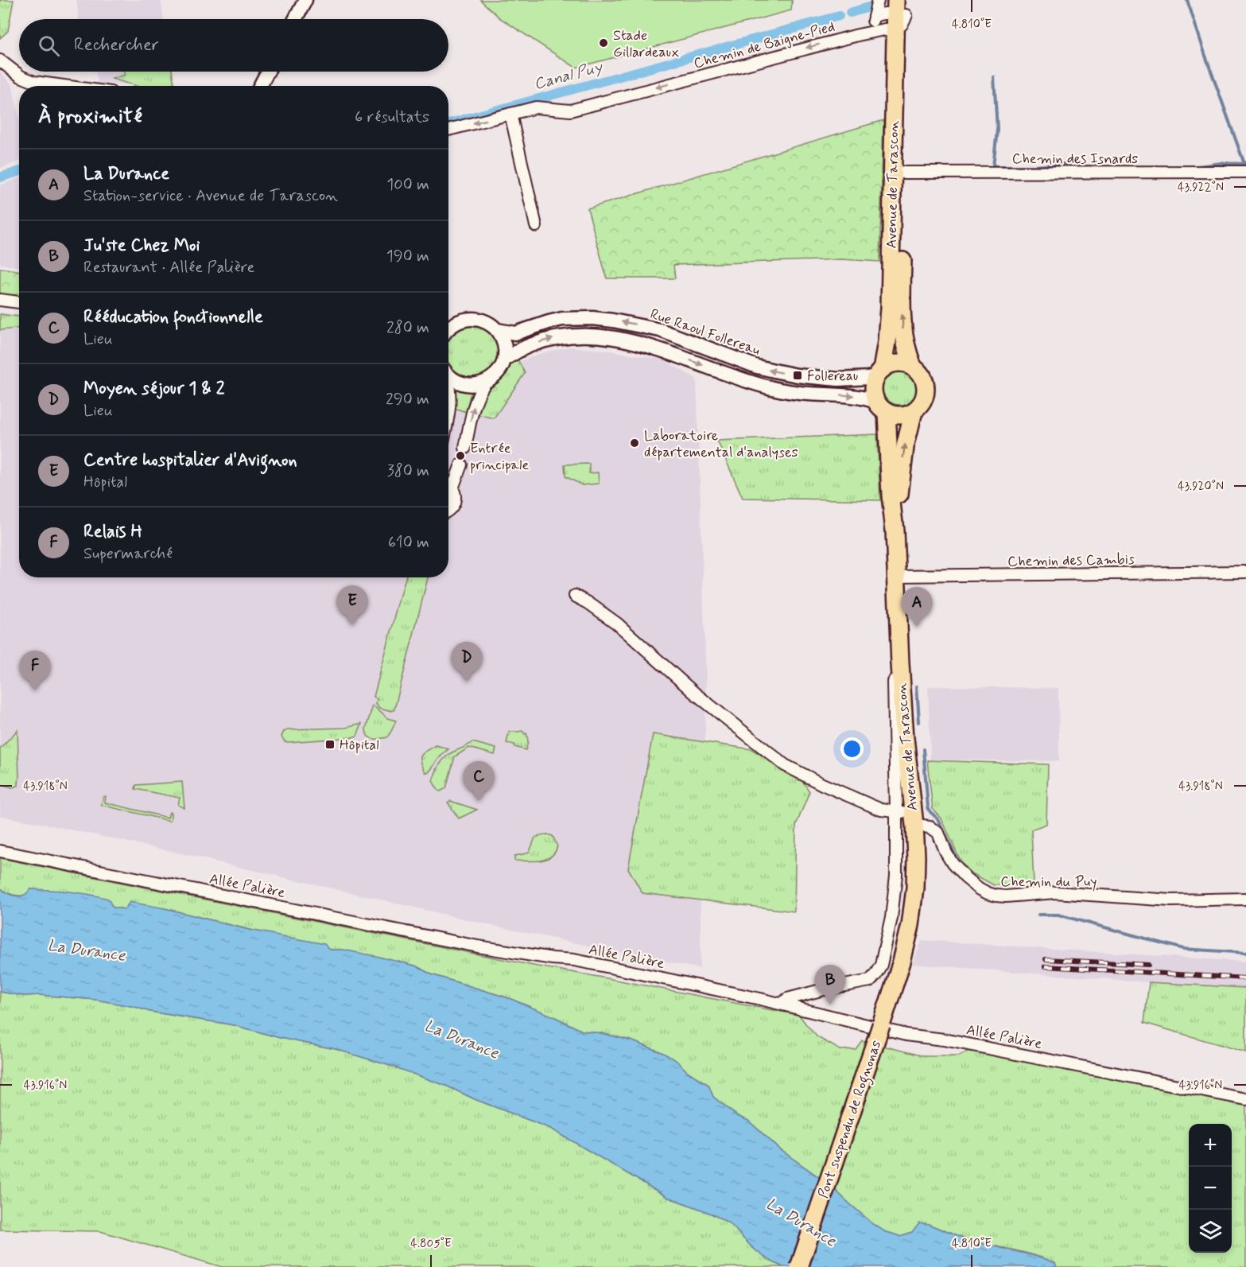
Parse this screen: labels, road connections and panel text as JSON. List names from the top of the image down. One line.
{"streets":{"main road":["Avenue de Tarascon","Pont suspendu de Rognonas"],"street":["Chemin de Baigne-Pied","Chemin des Isnards","Rue Raoul Follereau","Chemin des Cambis","Chemin du Puy","Allée Palière"]},"crossings":[["Chemin de Baigne-Pied","Avenue de Tarascon"],["Chemin des Isnards","Avenue de Tarascon"],["Avenue de Tarascon","Rue Raoul Follereau"],["Avenue de Tarascon","Chemin des Cambis"],["Avenue de Tarascon","Chemin du Puy"],["Avenue de Tarascon","Pont suspendu de Rognonas"]],"one_way":["Chemin de Baigne-Pied"],"water":["Canal Puy","La Durance"],"places":{"other":["Stade Gillardeaux","Laboratoire départemental d'analyses","Entrée principale"],"transit":["Follereau","Hôpital"]},"page":{"search":"Rechercher","heading":["À proximité","6 résultats"],"list":[{"mark":"A","name":"La Durance","note":"Station-service · Avenue de Tarascon","value":"100 m"},{"mark":"B","name":"Ju'ste Chez Moi","note":"Restaurant · Allée Palière","value":"190 m"},{"mark":"C","name":"Rééducation fonctionnelle","note":"Lieu","value":"280 m"},{"mark":"D","name":"Moyen séjour 1 & 2","note":"Lieu","value":"290 m"},{"mark":"E","name":"Centre hospitalier d'Avignon","note":"Hôpital","value":"380 m"},{"mark":"F","name":"Relais H","note":"Supermarché","value":"610 m"}],"pins":["E","A","D","F","C","B"],"map_buttons":["+","−"]},"coordinates":["4.810°E","43.922°N","43.920°N","43.918°N","43.916°N","4.805°E"]}
